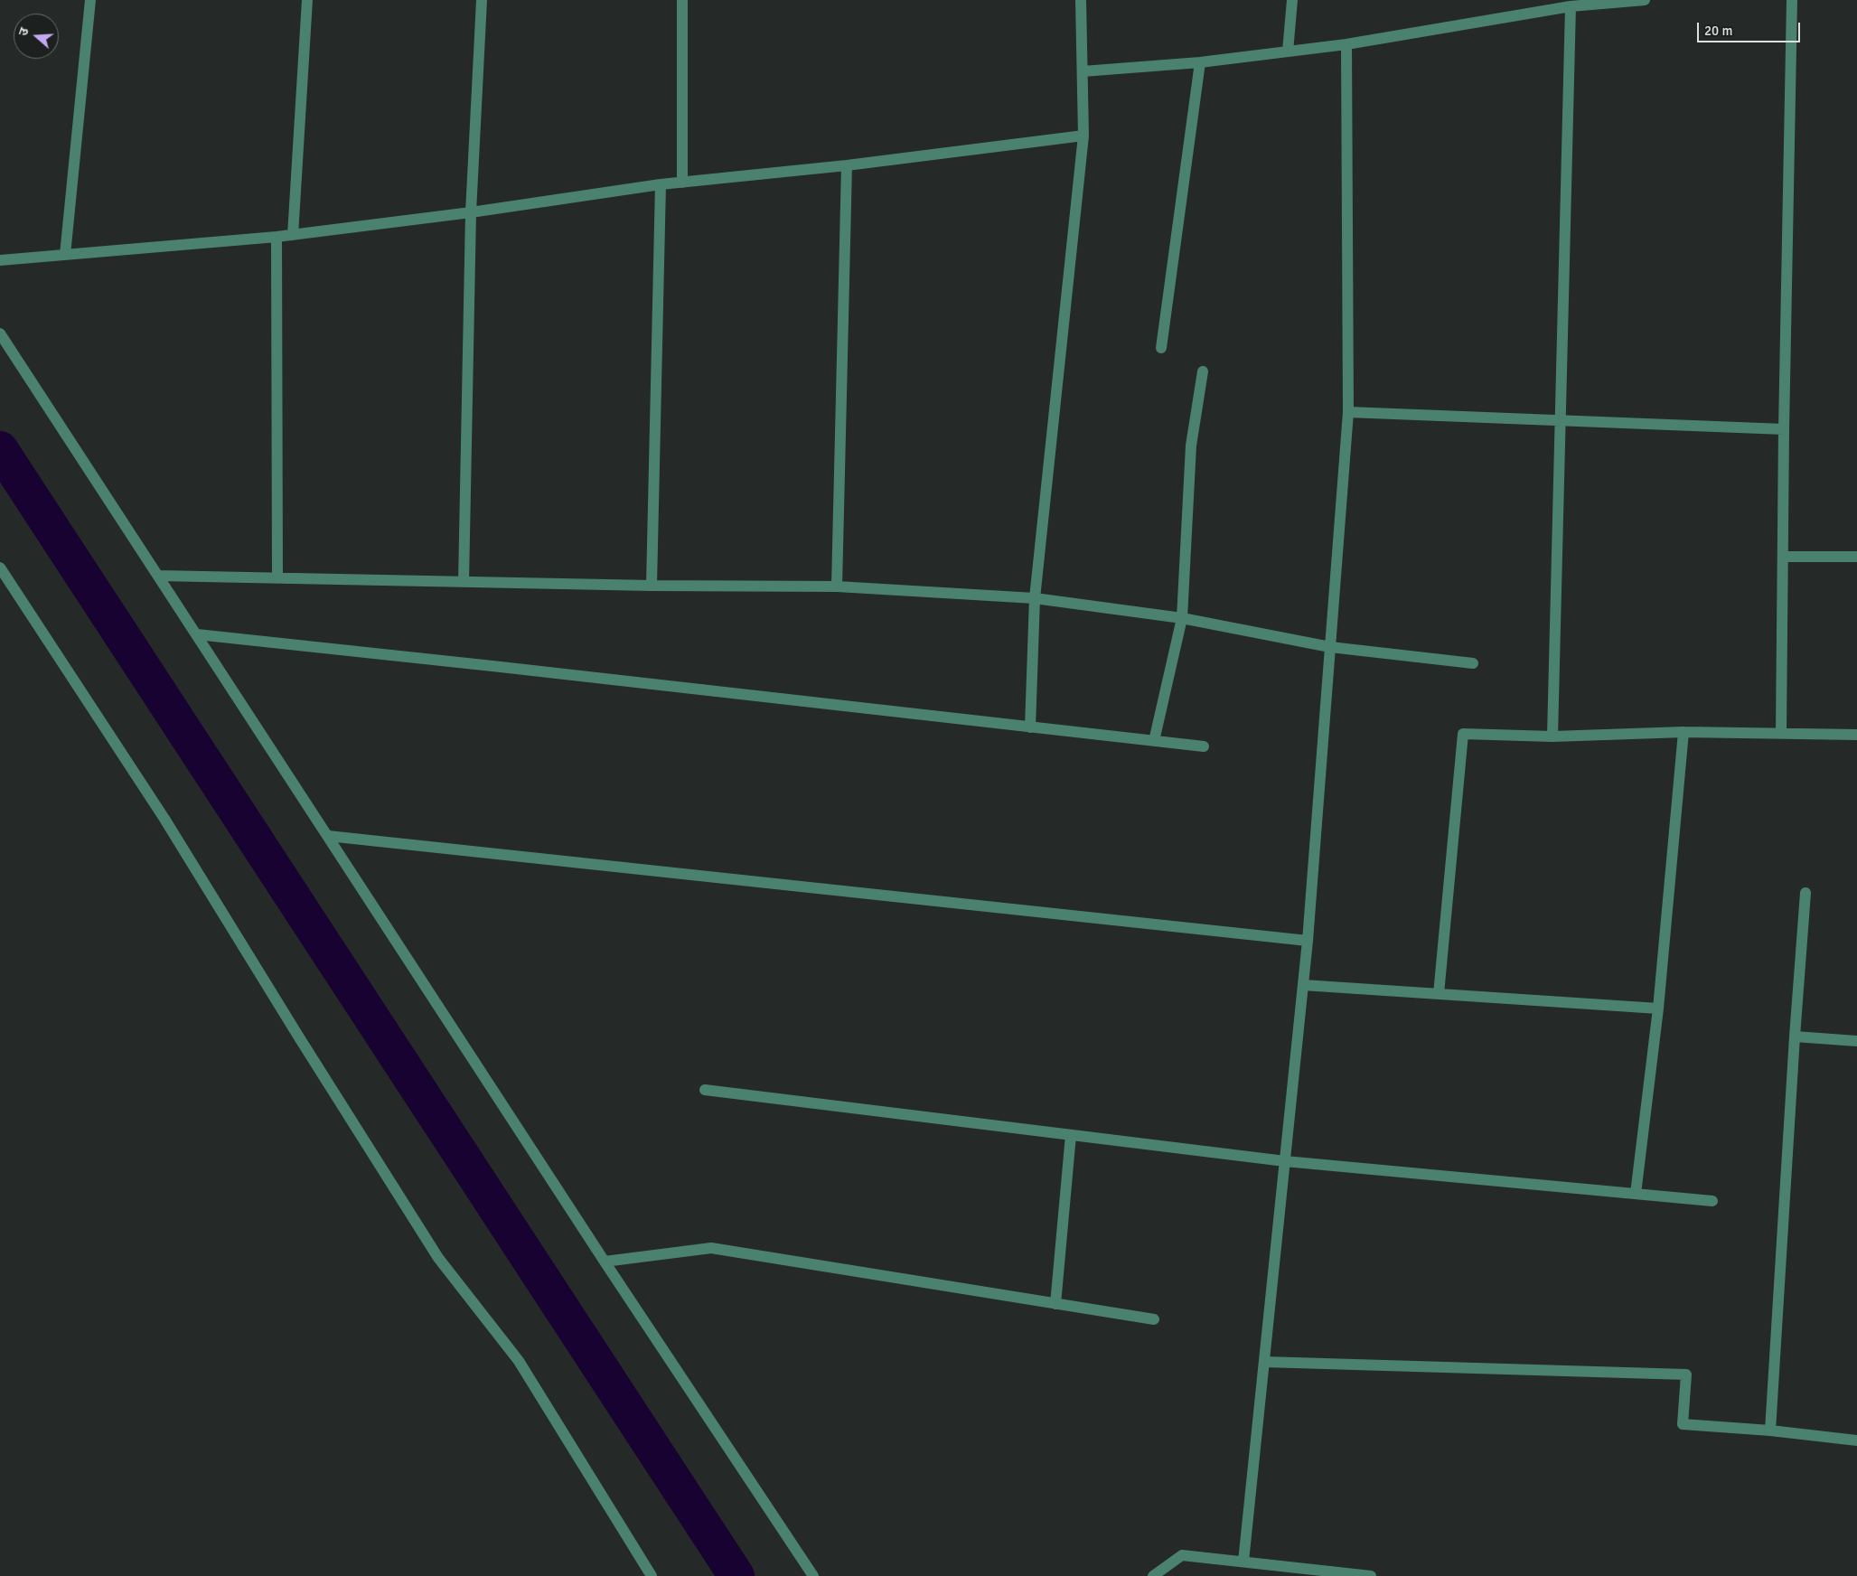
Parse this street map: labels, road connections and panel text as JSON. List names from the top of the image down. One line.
{"scale_bar":"20 m","north":"left"}
